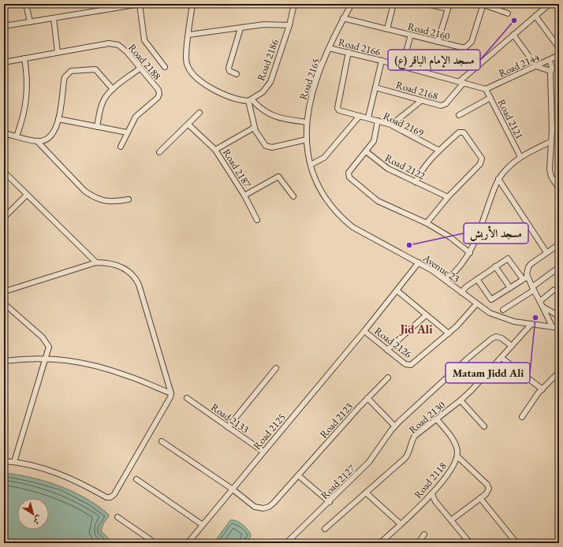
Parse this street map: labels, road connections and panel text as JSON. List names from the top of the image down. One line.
{"streets":{"street":["Road 2160","Road 2166","Road 2186","Road 2188","Road 2144","Road 2165","Road 2168","Road 2121","Road 2169","Road 2122","Road 2187","Avenue 23","Road 2126","Road 2130","Road 2133","Road 2123","Road 2125","Road 2118","Road 2127"]},"crossings":[["Road 2160","Road 2165"],["Road 2166","Road 2144"],["Road 2166","Road 2165"],["Road 2166","Road 2168"],["Road 2166","Road 2121"],["Road 2166","Road 2169"],["Road 2144","Road 2121"],["Road 2165","Avenue 23"],["Avenue 23","Road 2126"],["Avenue 23","Road 2130"],["Road 2126","Road 2125"],["Road 2130","Road 2118"],["Road 2130","Road 2127"],["Road 2133","Road 2125"],["Road 2123","Road 2125"]],"districts":["Jid Ali"],"places":["مسجد الإمام الباقر (ع)","مسجد الأربش","Matam Jidd Ali"],"north":"bottom right"}
